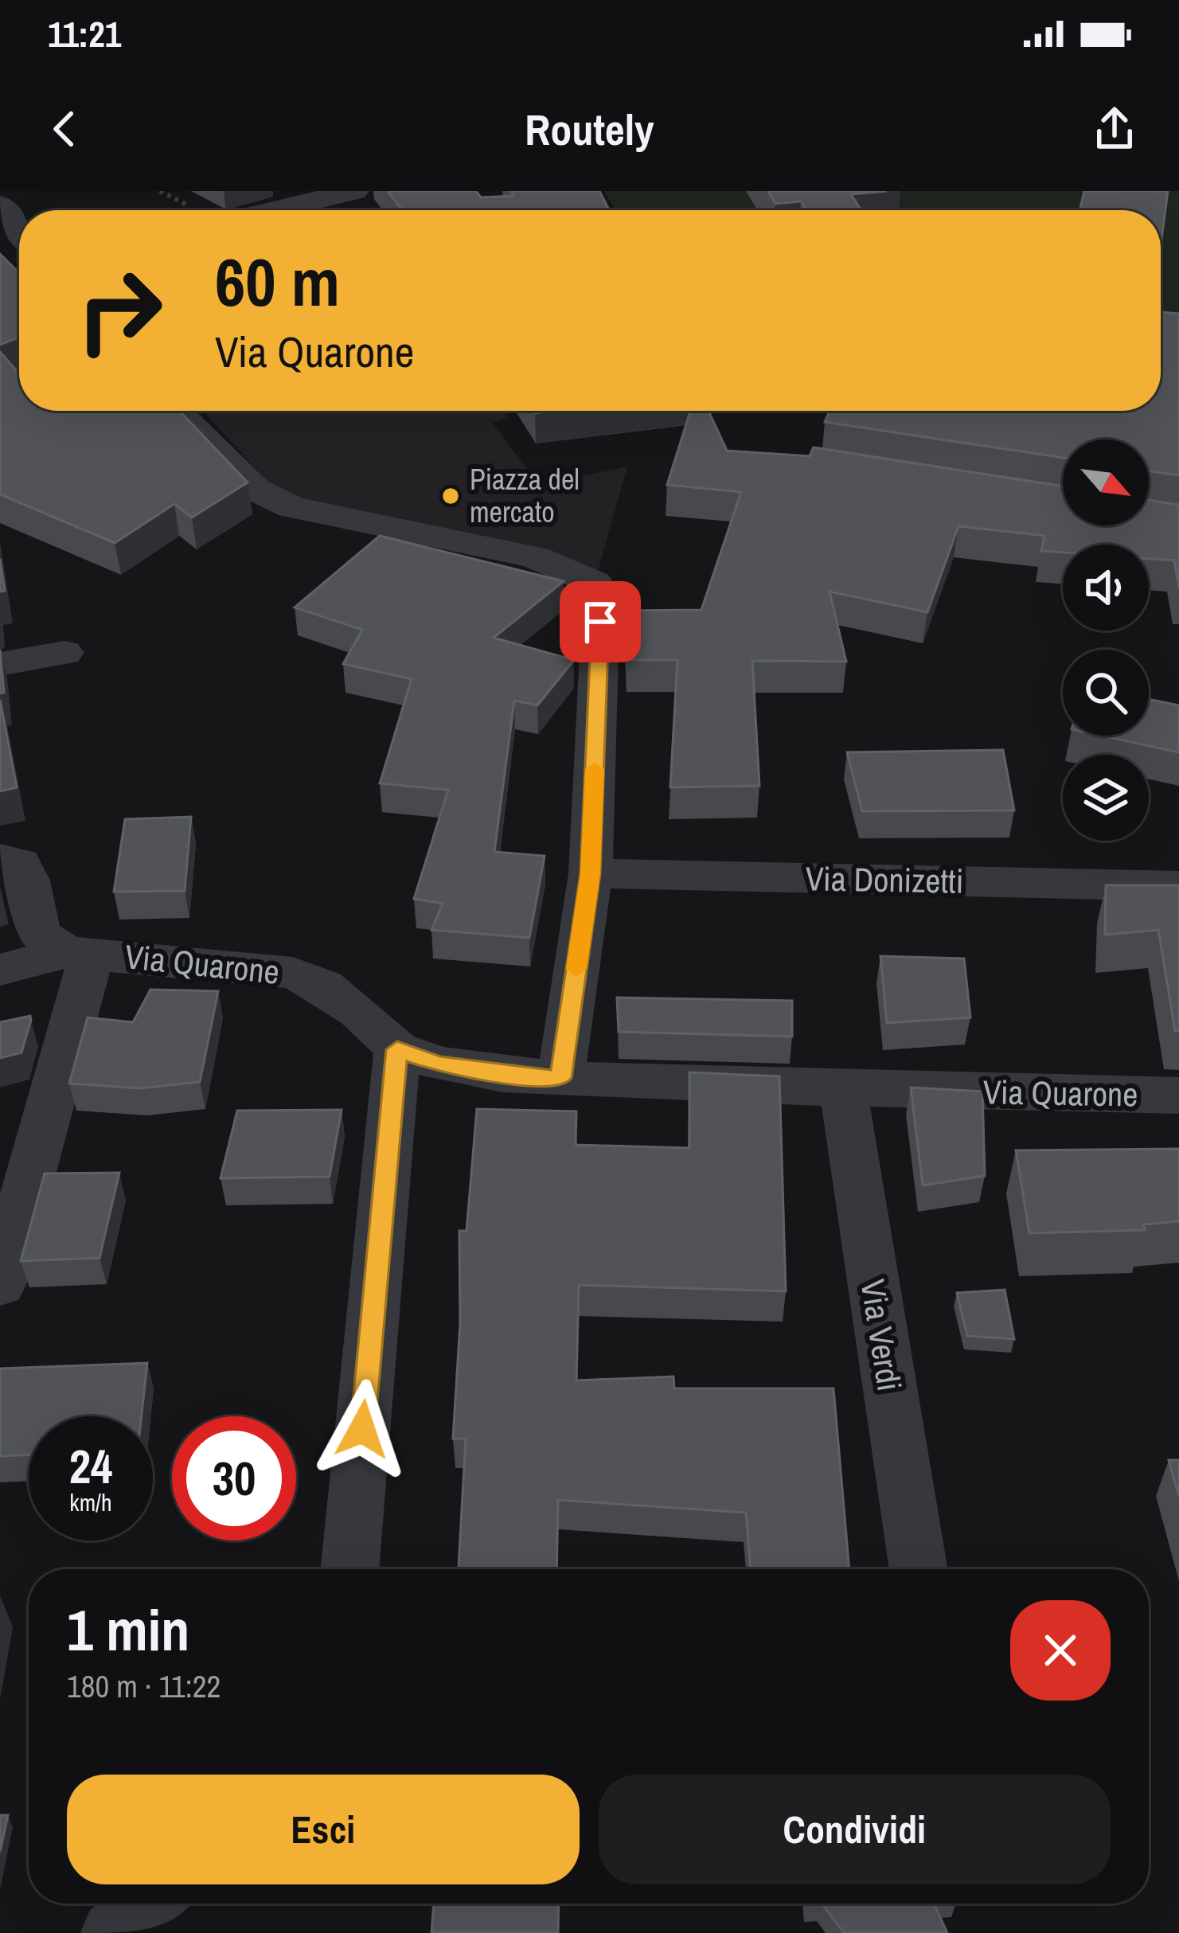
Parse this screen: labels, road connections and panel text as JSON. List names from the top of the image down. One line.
{"streets":{"street":["Via Donizetti","Via Quarone","Via Verdi"]},"crossings":[["Via Quarone","Via Verdi"]],"places":["Piazza del mercato"],"north":"bottom right","page":{"status":"11:21","header":"Routely","turn":["60 m","Via Quarone"],"speed":"24 km/h","limit":"30","heading":["1 min","180 m · 11:22"],"buttons":["Esci","Condividi"]}}
